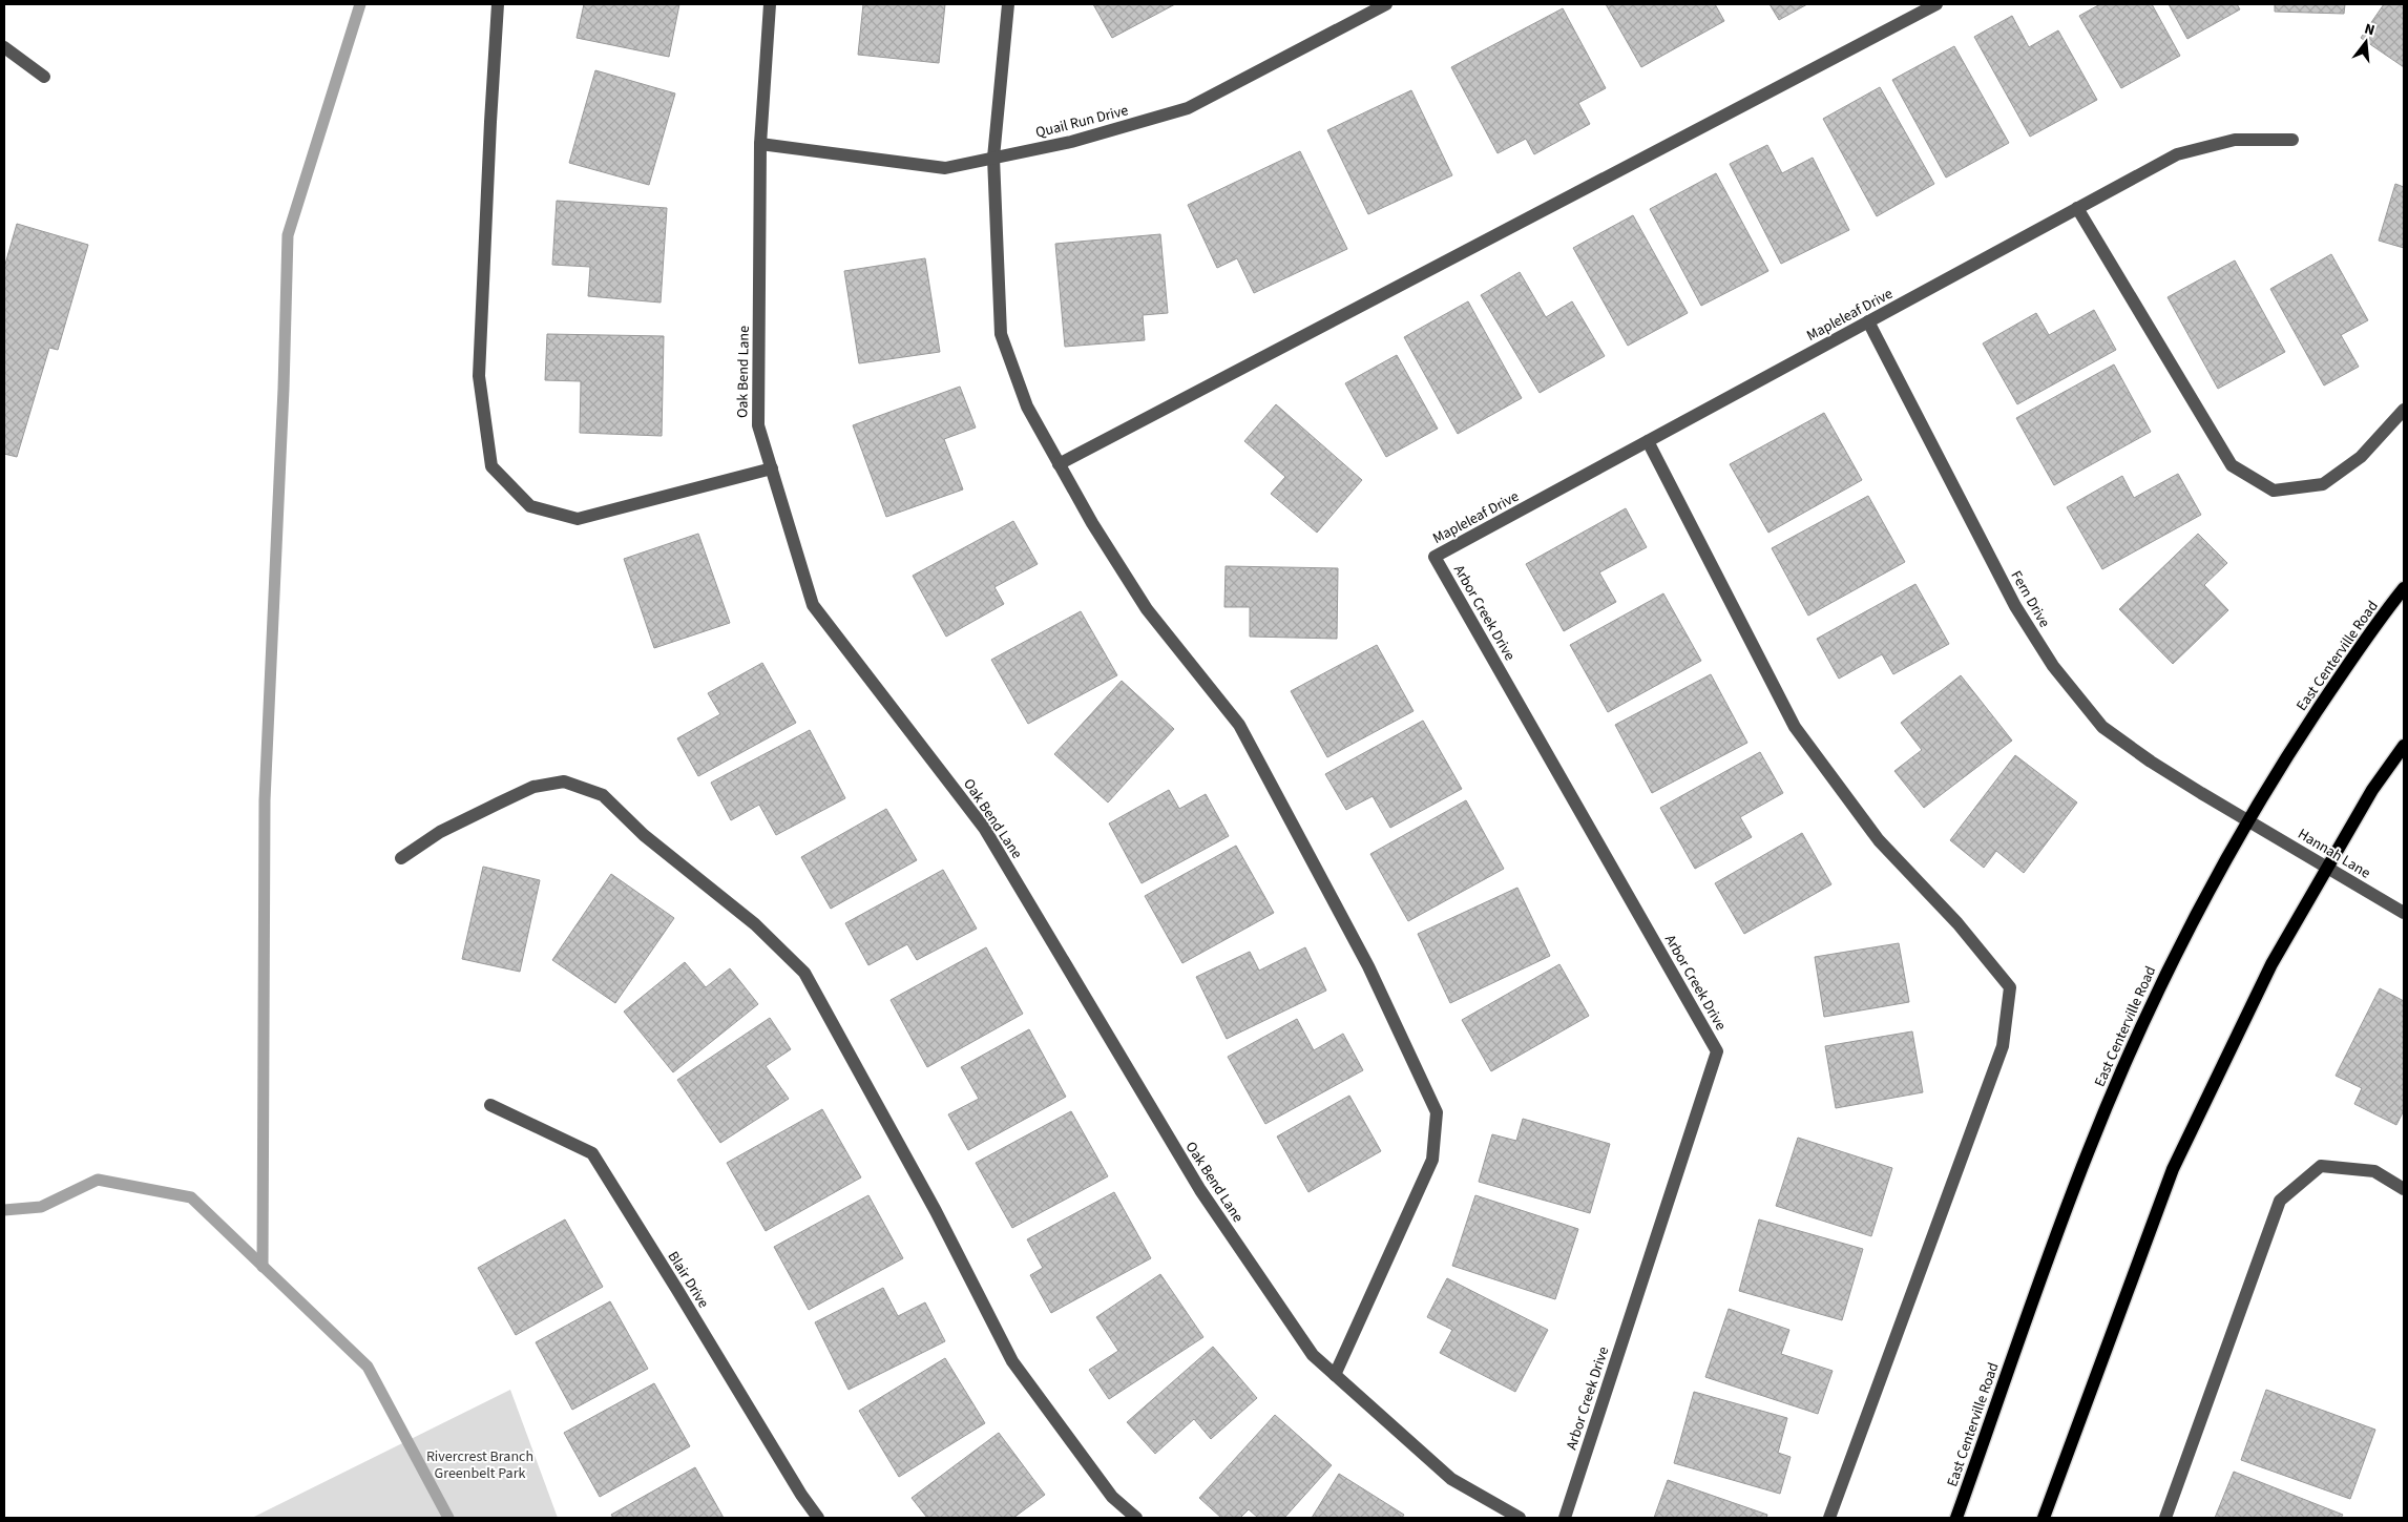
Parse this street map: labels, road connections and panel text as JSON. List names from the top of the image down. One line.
{"streets":{"main road":["East Centerville Road"],"street":["Quail Run Drive","Mapleleaf Drive","Oak Bend Lane","Fern Drive","Arbor Creek Drive","Hannah Lane","Blair Drive"]},"crossings":[["Quail Run Drive","Oak Bend Lane"],["Mapleleaf Drive","Fern Drive"],["Mapleleaf Drive","Arbor Creek Drive"],["Fern Drive","East Centerville Road"],["Fern Drive","Hannah Lane"],["East Centerville Road","Hannah Lane"]],"parks":["Rivercrest Branch Greenbelt Park"],"north":"top"}
